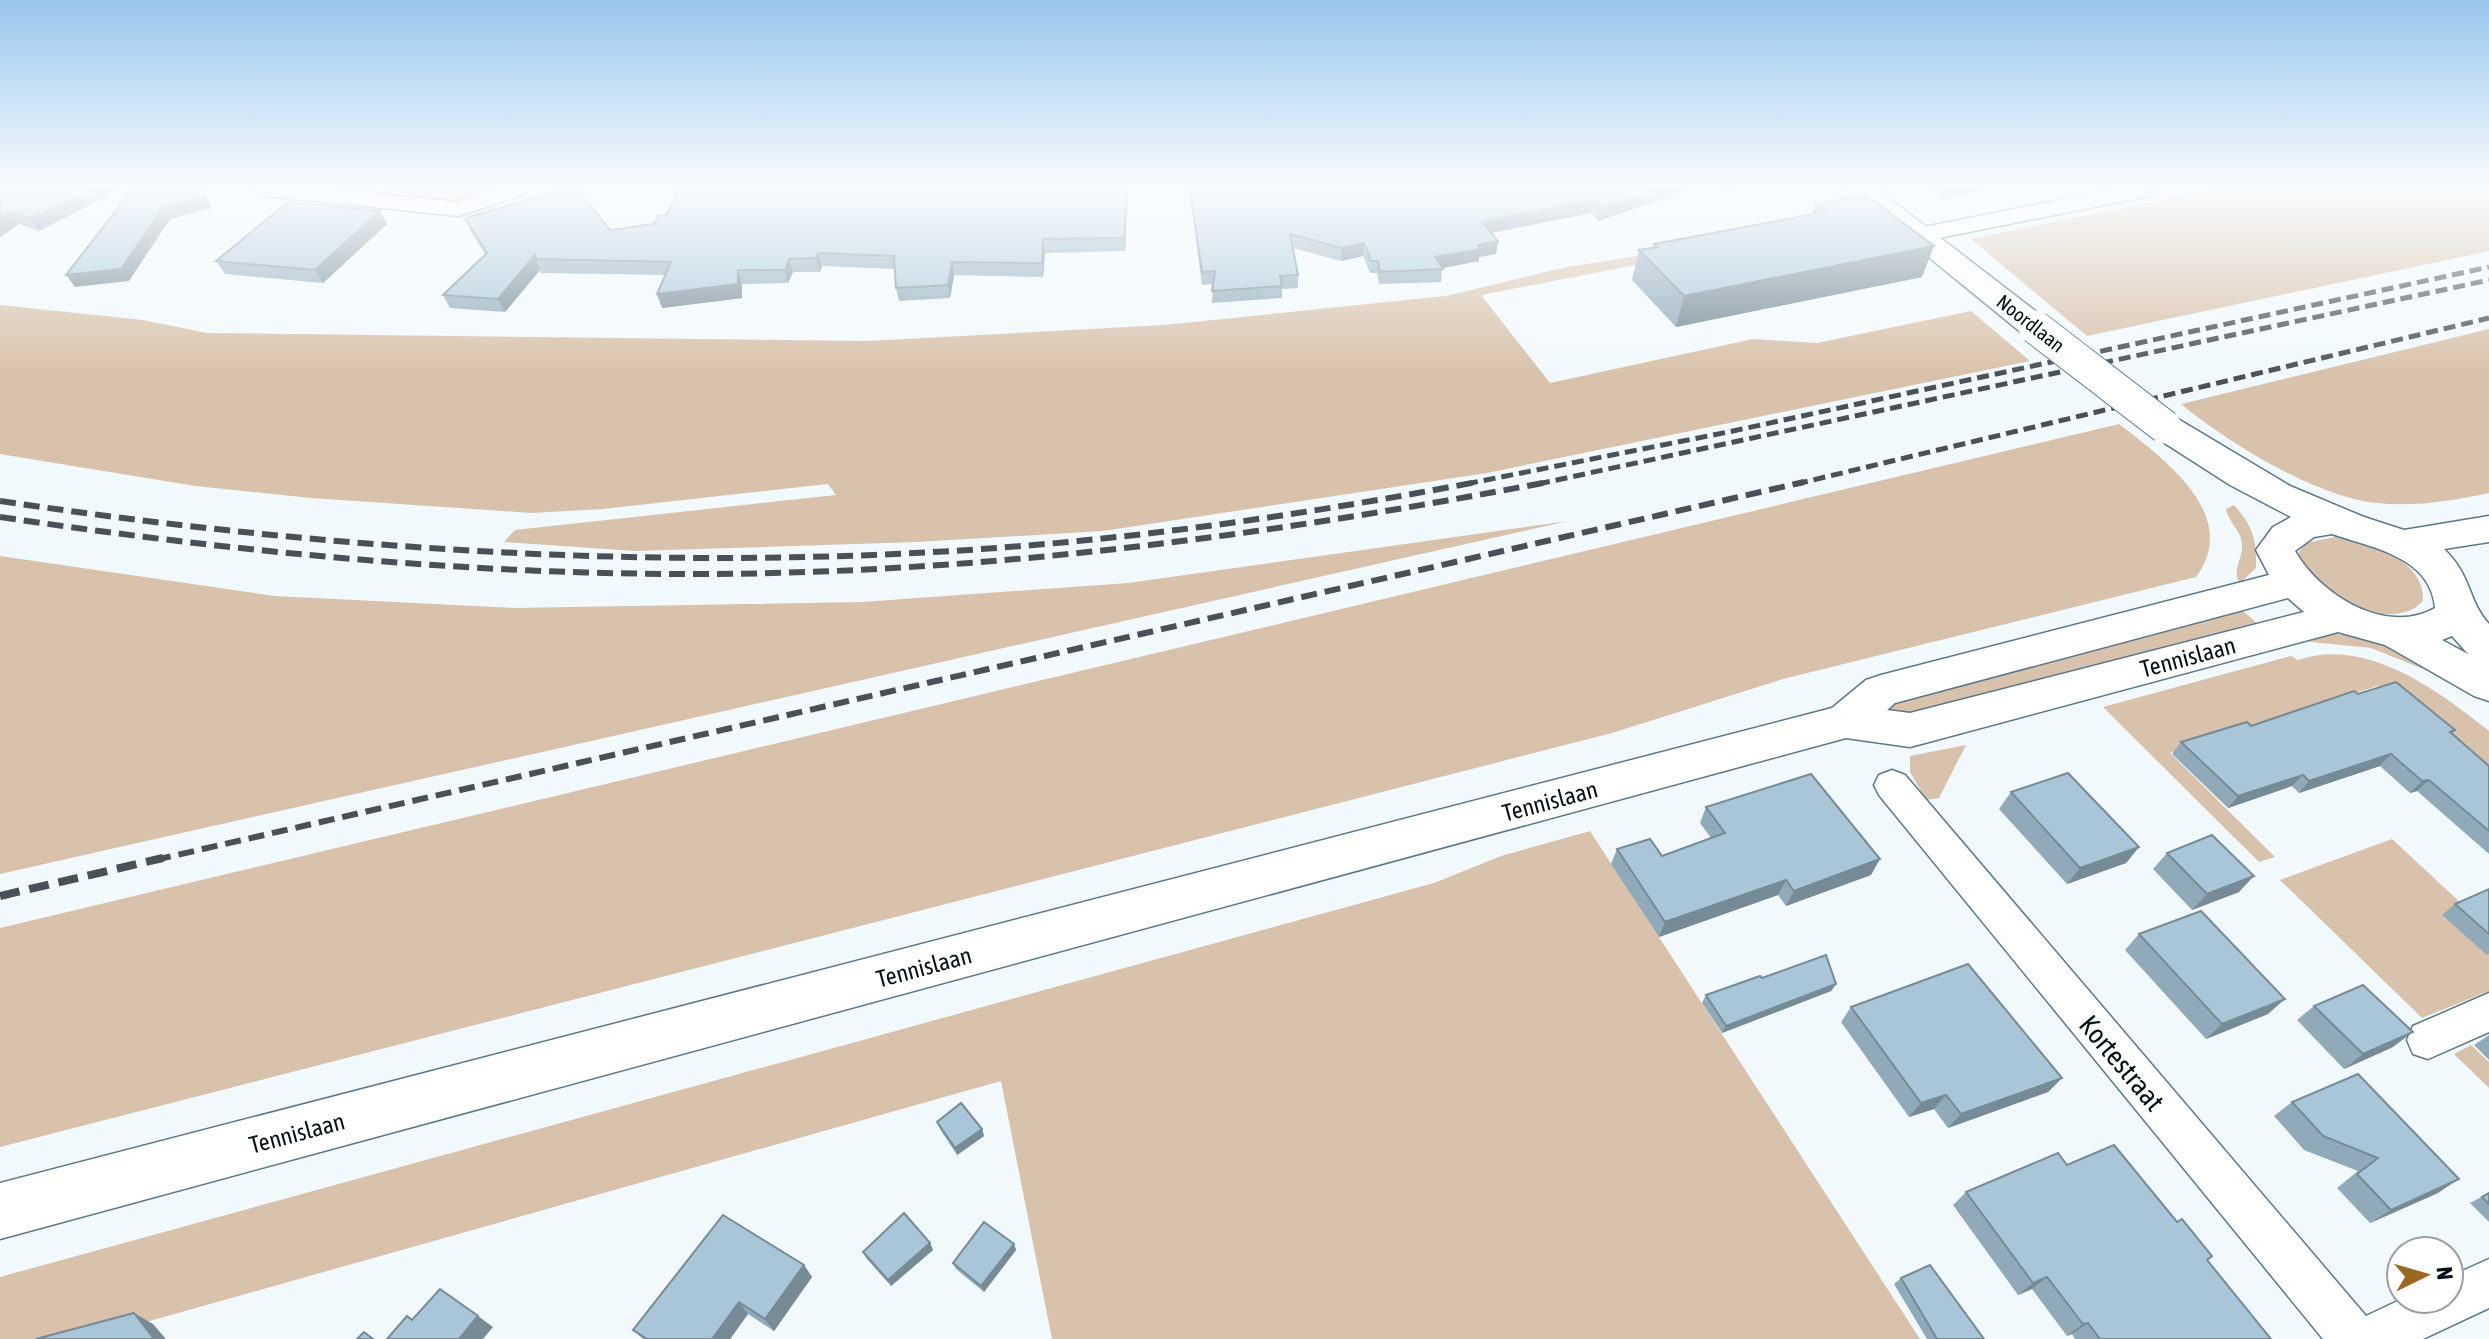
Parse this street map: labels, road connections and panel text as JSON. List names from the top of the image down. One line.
{"streets":{"street":["Noordlaan","Tennislaan","Kortestraat"]},"north":"right"}
